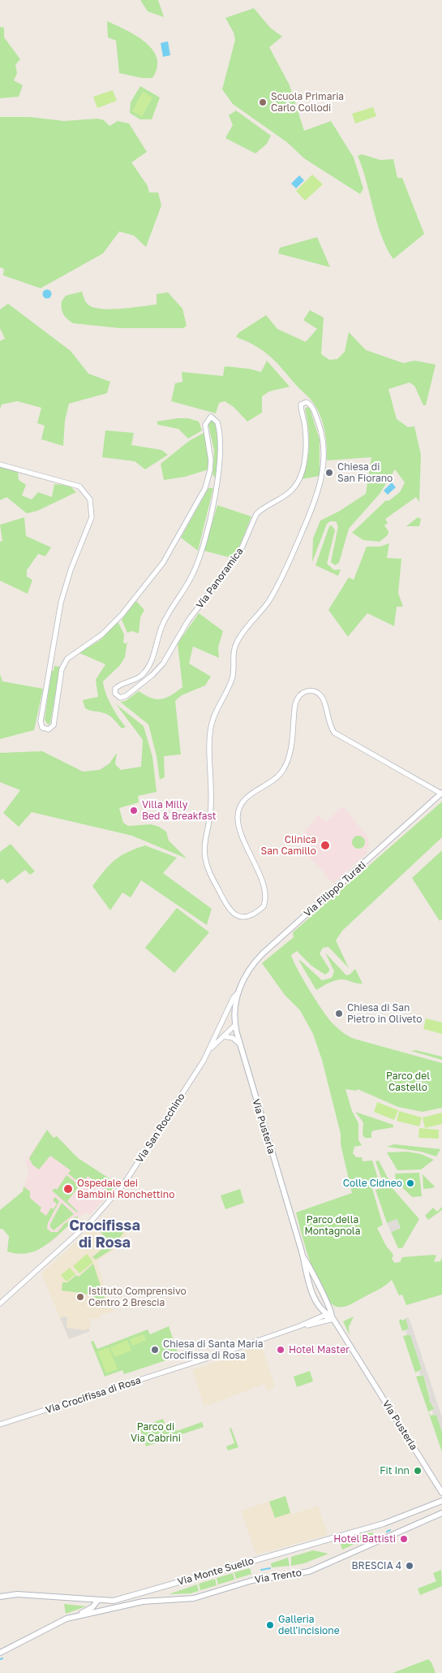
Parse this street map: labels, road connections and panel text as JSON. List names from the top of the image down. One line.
{"streets":{"main road":["Via Filippo Turati","Via Pusterla","Via Monte Suello","Via Trento"],"street":["Via Panoramica","Via San Rocchino","Via Crocifissa di Rosa"]},"crossings":[["Via Panoramica","Via Filippo Turati"],["Via Filippo Turati","Via Pusterla"],["Via Filippo Turati","Via San Rocchino"],["Via Pusterla","Via San Rocchino"],["Via Pusterla","Via Crocifissa di Rosa"]],"districts":["Crocifissa di Rosa"],"parks":["Parco del Castello","Parco della Montagnola","Parco di Via Cabrini"],"places":["Scuola Primaria Carlo Collodi","Chiesa di San Fiorano","Villa Milly Bed & Breakfast","Clinica San Camillo","Chiesa di San Pietro in Oliveto","Colle Cidneo","Ospedale dei Bambini Ronchettino","Istituto Comprensivo Centro 2 Brescia","Chiesa di Santa Maria Crocifissa di Rosa","Hotel Master","Fit Inn","Hotel Battisti","BRESCIA 4","Galleria dell'incisione"]}
